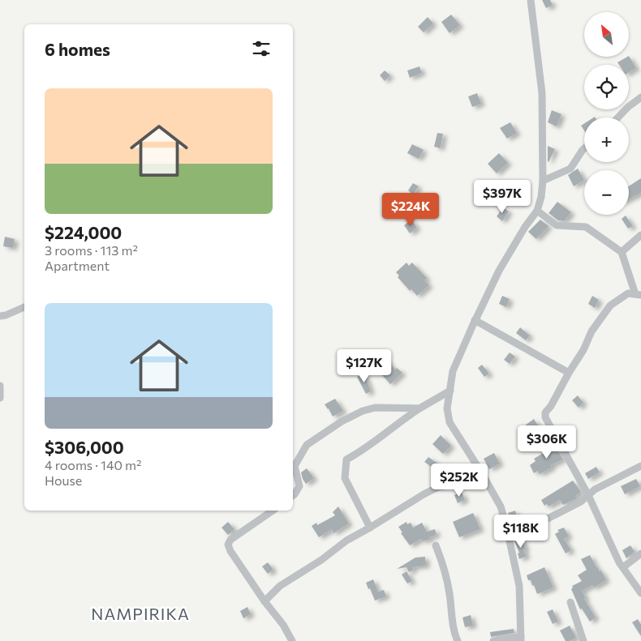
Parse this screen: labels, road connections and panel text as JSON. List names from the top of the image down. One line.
{"districts":["NAMPIRIKA"],"north":"top left","page":{"map_buttons":["+","−"],"heading":"6 homes","list":[{"name":"$224,000","note":"3 rooms · 113 m² · Apartment"},{"name":"$306,000","note":"4 rooms · 140 m² · House"}],"price":["$397K","$224K","$127K","$306K","$252K","$118K"]}}
